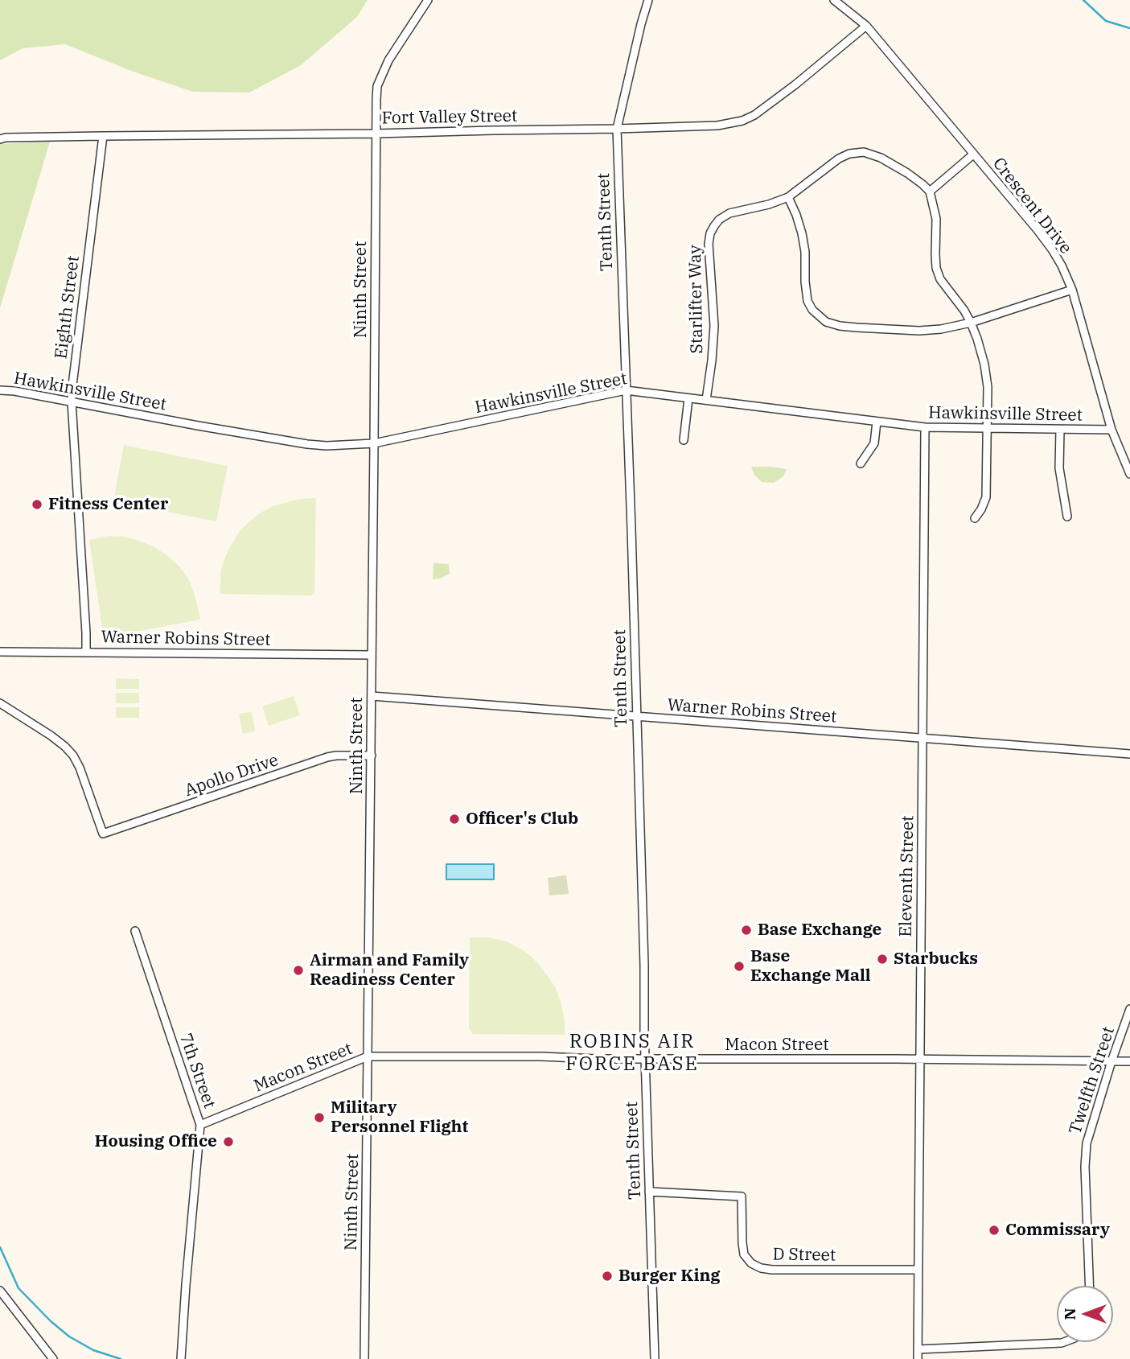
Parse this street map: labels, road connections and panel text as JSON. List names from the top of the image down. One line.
{"streets":{"street":["Fort Valley Street","Crescent Drive","Tenth Street","Ninth Street","Starlifter Way","Eighth Street","Hawkinsville Street","Warner Robins Street","Apollo Drive","Eleventh Street","Macon Street","7th Street","Twelfth Street","D Street"]},"crossings":[["Fort Valley Street","Crescent Drive"],["Fort Valley Street","Tenth Street"],["Fort Valley Street","Ninth Street"],["Fort Valley Street","Eighth Street"],["Crescent Drive","Hawkinsville Street"],["Tenth Street","Hawkinsville Street"],["Tenth Street","Warner Robins Street"],["Tenth Street","Macon Street"],["Tenth Street","D Street"],["Ninth Street","Hawkinsville Street"],["Ninth Street","Warner Robins Street"],["Ninth Street","Apollo Drive"],["Ninth Street","Macon Street"],["Starlifter Way","Hawkinsville Street"],["Eighth Street","Hawkinsville Street"],["Eighth Street","Warner Robins Street"],["Hawkinsville Street","Eleventh Street"],["Warner Robins Street","Eleventh Street"],["Eleventh Street","Macon Street"],["Eleventh Street","D Street"],["Macon Street","7th Street"],["Macon Street","Twelfth Street"]],"districts":["ROBINS AIR FORCE BASE"],"places":["Fitness Center","Officer's Club","Base Exchange","Starbucks","Base Exchange Mall","Airman and Family Readiness Center","Military Personnel Flight","Housing Office","Commissary","Burger King"],"north":"left"}
